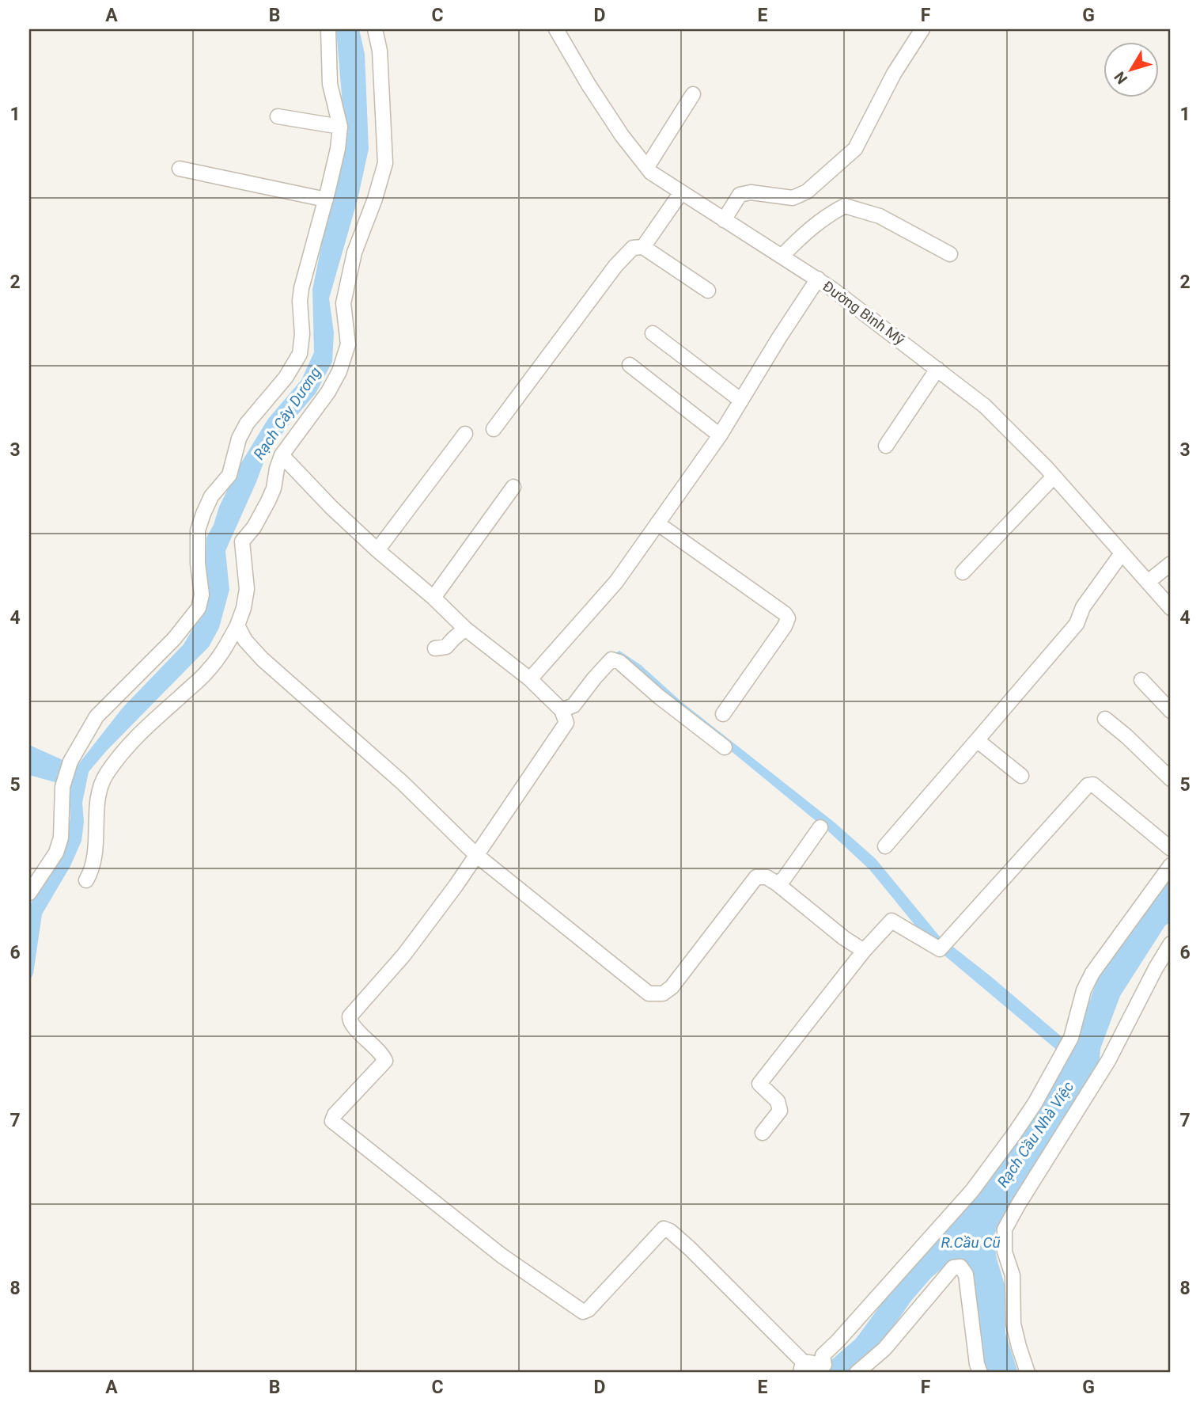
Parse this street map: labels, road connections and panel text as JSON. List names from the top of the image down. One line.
{"streets":{"street":["Đường Bình Mỹ"]},"water":["Rạch Cây Dương","Rạch Cầu Nhà Việc","R.Cầu Cũ"],"north":"bottom left","grid":{"columns":["A","B","C","D","E","F","G"],"rows":["1","2","3","4","5","6","7","8"]}}
